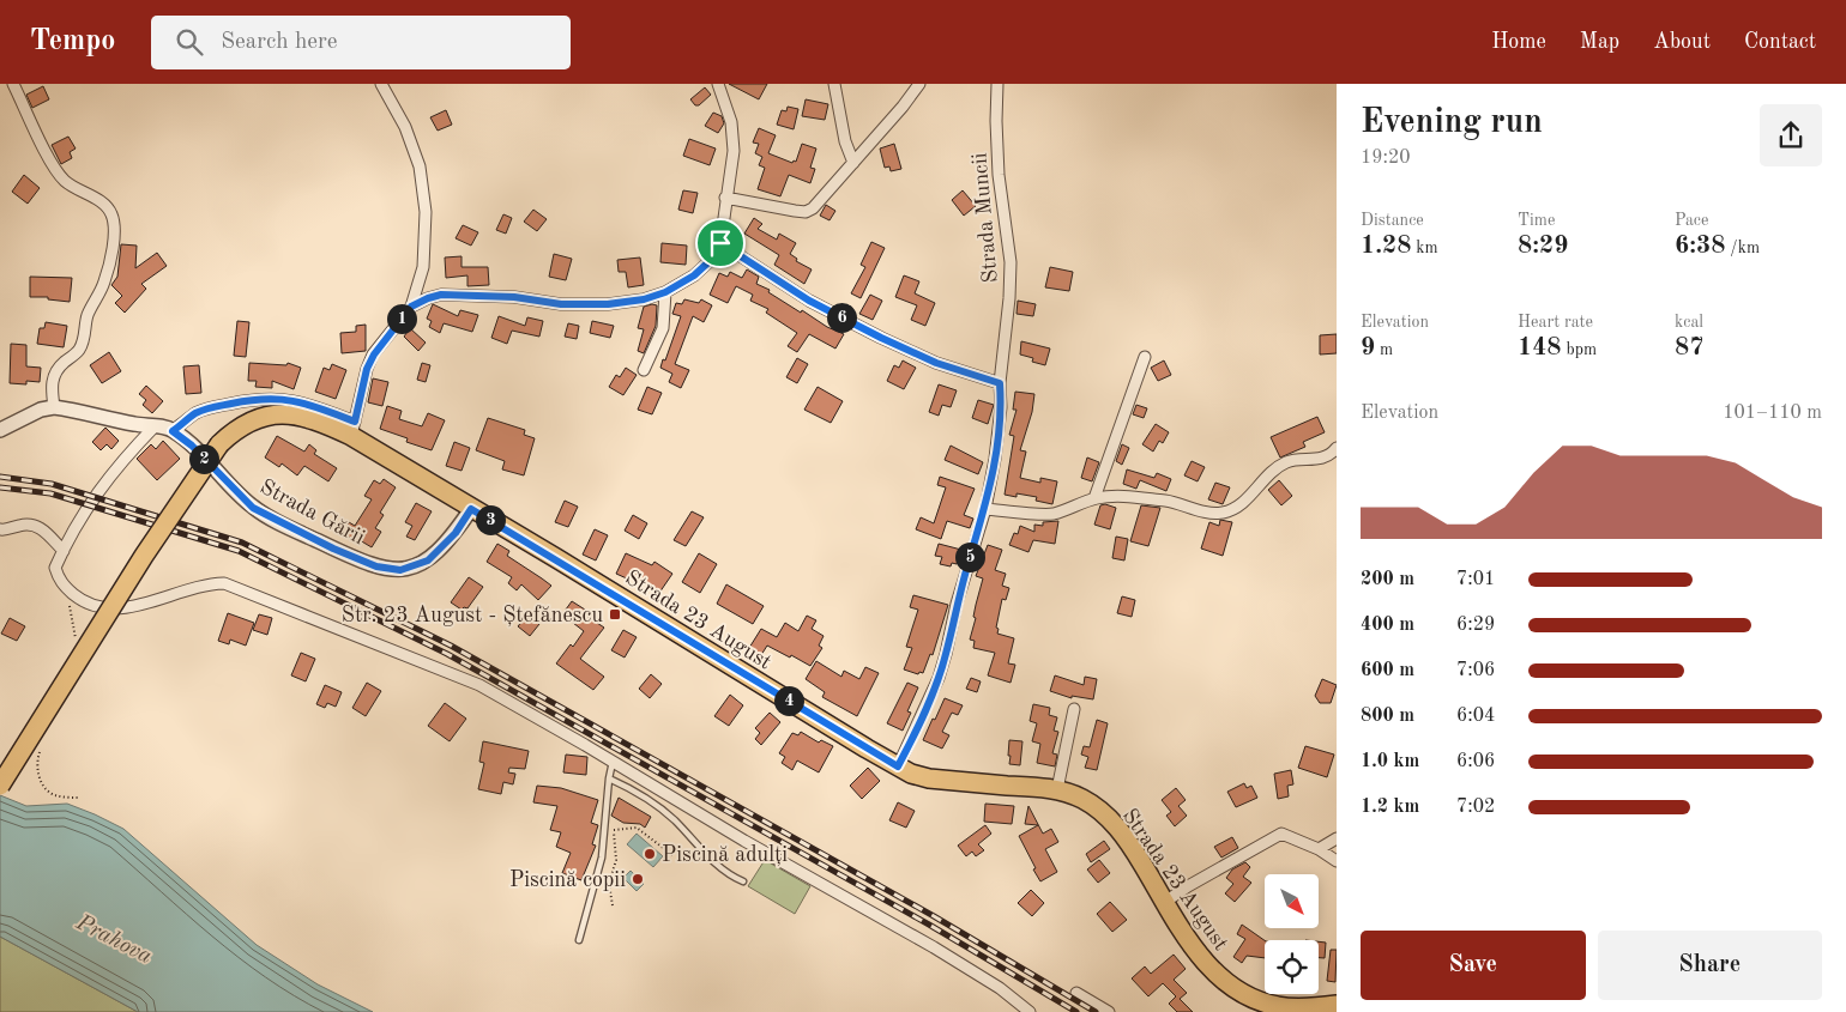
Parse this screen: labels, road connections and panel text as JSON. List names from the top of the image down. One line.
{"streets":{"main road":["Strada 23 August"],"street":["Strada Muncii","Strada Gării"]},"crossings":[["Strada Muncii","Strada 23 August"],["Strada Gării","Strada 23 August"]],"water":["Prahova"],"places":{"transit":["Str. 23 August - Ștefănescu"],"other":["Piscină adulți","Piscină copii"]},"north":"bottom right","page":{"header":"Tempo","search":"Search here","nav":["Home","Map","About","Contact"],"heading":["Evening run","19:20"],"stats":[["Distance","1.28 km"],["Time","8:29"],["Pace","6:38 /km"],["Elevation","9 m"],["Heart rate","148 bpm"],["kcal","87"]],"pins":["6","1","2","3","5","4"],"chart":["Elevation","101–110 m"],"list":[{"name":"200 m","note":"7:01"},{"name":"400 m","note":"6:29"},{"name":"600 m","note":"7:06"},{"name":"800 m","note":"6:04"},{"name":"1.0 km","note":"6:06"},{"name":"1.2 km","note":"7:02"}],"buttons":["Save","Share"]}}
